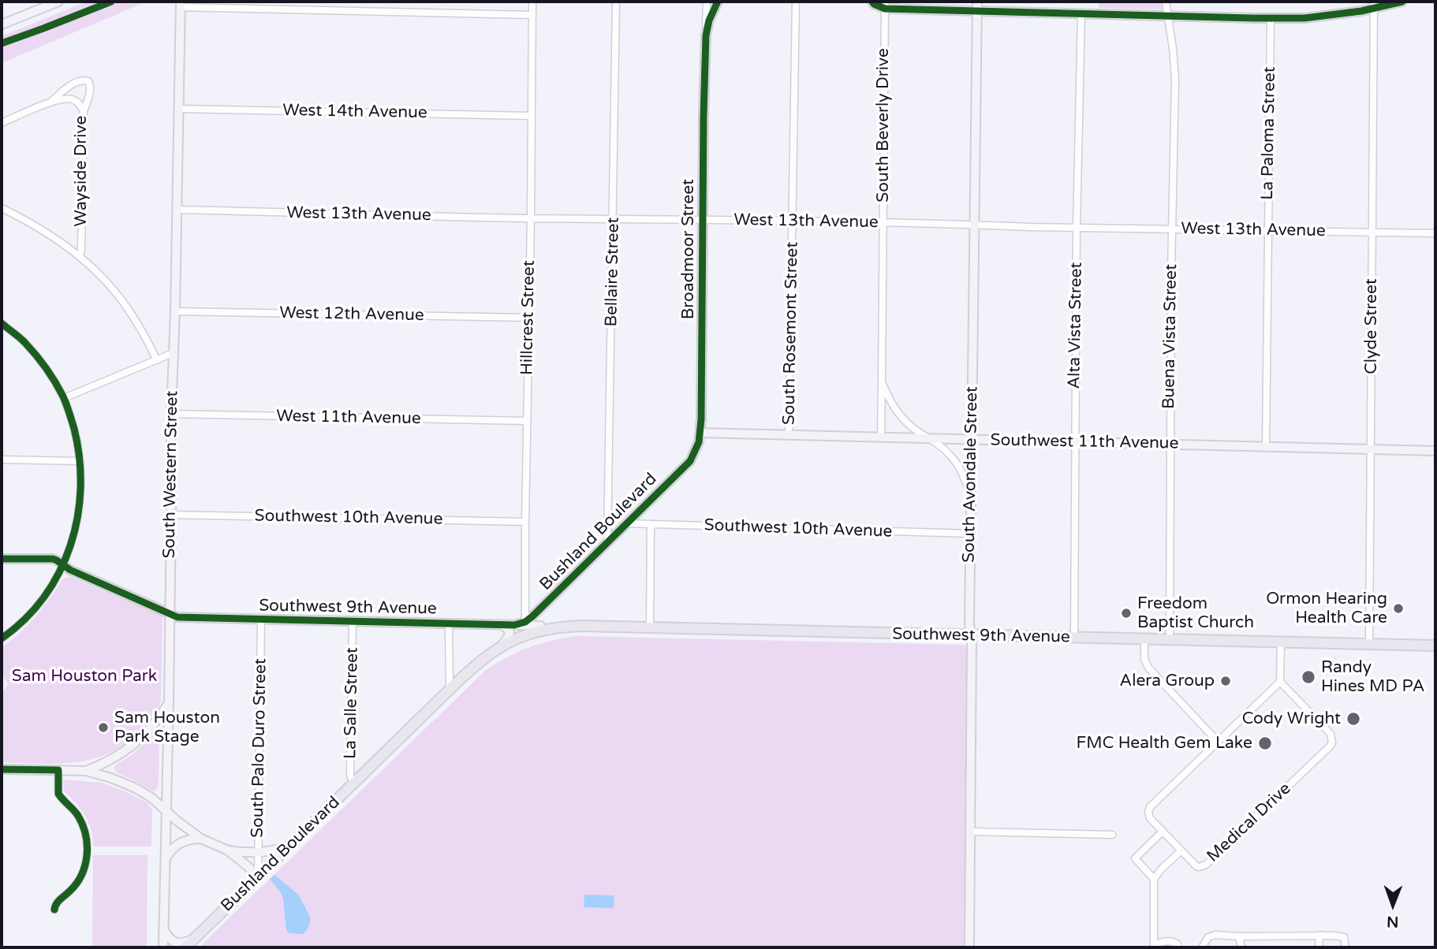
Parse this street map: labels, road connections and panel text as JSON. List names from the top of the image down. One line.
{"streets":{"main road":["Bushland Boulevard","Southwest 9th Avenue"],"street":["West 14th Avenue","South Beverly Drive","La Paloma Street","Wayside Drive","West 13th Avenue","Broadmoor Street","Bellaire Street","West 12th Avenue","Hillcrest Street","Alta Vista Street","Clyde Street","South Rosemont Street","Buena Vista Street","West 11th Avenue","Southwest 11th Avenue","South Western Street","South Avondale Street","Southwest 10th Avenue","La Salle Street","South Palo Duro Street","Medical Drive"]},"crossings":[["West 14th Avenue","Hillcrest Street"],["West 14th Avenue","South Western Street"],["South Beverly Drive","West 13th Avenue"],["South Beverly Drive","Southwest 11th Avenue"],["South Beverly Drive","South Avondale Street"],["La Paloma Street","West 13th Avenue"],["La Paloma Street","Southwest 11th Avenue"],["West 13th Avenue","Broadmoor Street"],["West 13th Avenue","Bellaire Street"],["West 13th Avenue","Hillcrest Street"],["West 13th Avenue","Alta Vista Street"],["West 13th Avenue","Clyde Street"],["West 13th Avenue","South Rosemont Street"],["West 13th Avenue","Buena Vista Street"],["West 13th Avenue","South Western Street"],["West 13th Avenue","South Avondale Street"],["Broadmoor Street","Southwest 11th Avenue"],["Broadmoor Street","Bushland Boulevard"],["Bellaire Street","Bushland Boulevard"],["West 12th Avenue","Hillcrest Street"],["West 12th Avenue","South Western Street"],["Hillcrest Street","West 11th Avenue"],["Hillcrest Street","Southwest 10th Avenue"],["Hillcrest Street","Bushland Boulevard"],["Hillcrest Street","Southwest 9th Avenue"],["Alta Vista Street","Southwest 11th Avenue"],["Alta Vista Street","Southwest 9th Avenue"],["Clyde Street","Southwest 11th Avenue"],["Clyde Street","Southwest 9th Avenue"],["South Rosemont Street","Southwest 11th Avenue"],["Buena Vista Street","Southwest 11th Avenue"],["Buena Vista Street","Southwest 9th Avenue"],["West 11th Avenue","South Western Street"],["Southwest 11th Avenue","South Avondale Street"],["South Western Street","Southwest 10th Avenue"],["South Western Street","Southwest 9th Avenue"],["South Avondale Street","Southwest 10th Avenue"],["South Avondale Street","Southwest 9th Avenue"],["Southwest 10th Avenue","Bushland Boulevard"],["Bushland Boulevard","Southwest 9th Avenue"],["Bushland Boulevard","La Salle Street"],["Bushland Boulevard","South Palo Duro Street"],["Southwest 9th Avenue","La Salle Street"],["Southwest 9th Avenue","South Palo Duro Street"]],"parks":["Sam Houston Park"],"places":["Ormon Hearing Health Care","Freedom Baptist Church","Randy Hines MD PA","Alera Group","Cody Wright","Sam Houston Park Stage","FMC Health Gem Lake"],"north":"bottom"}
